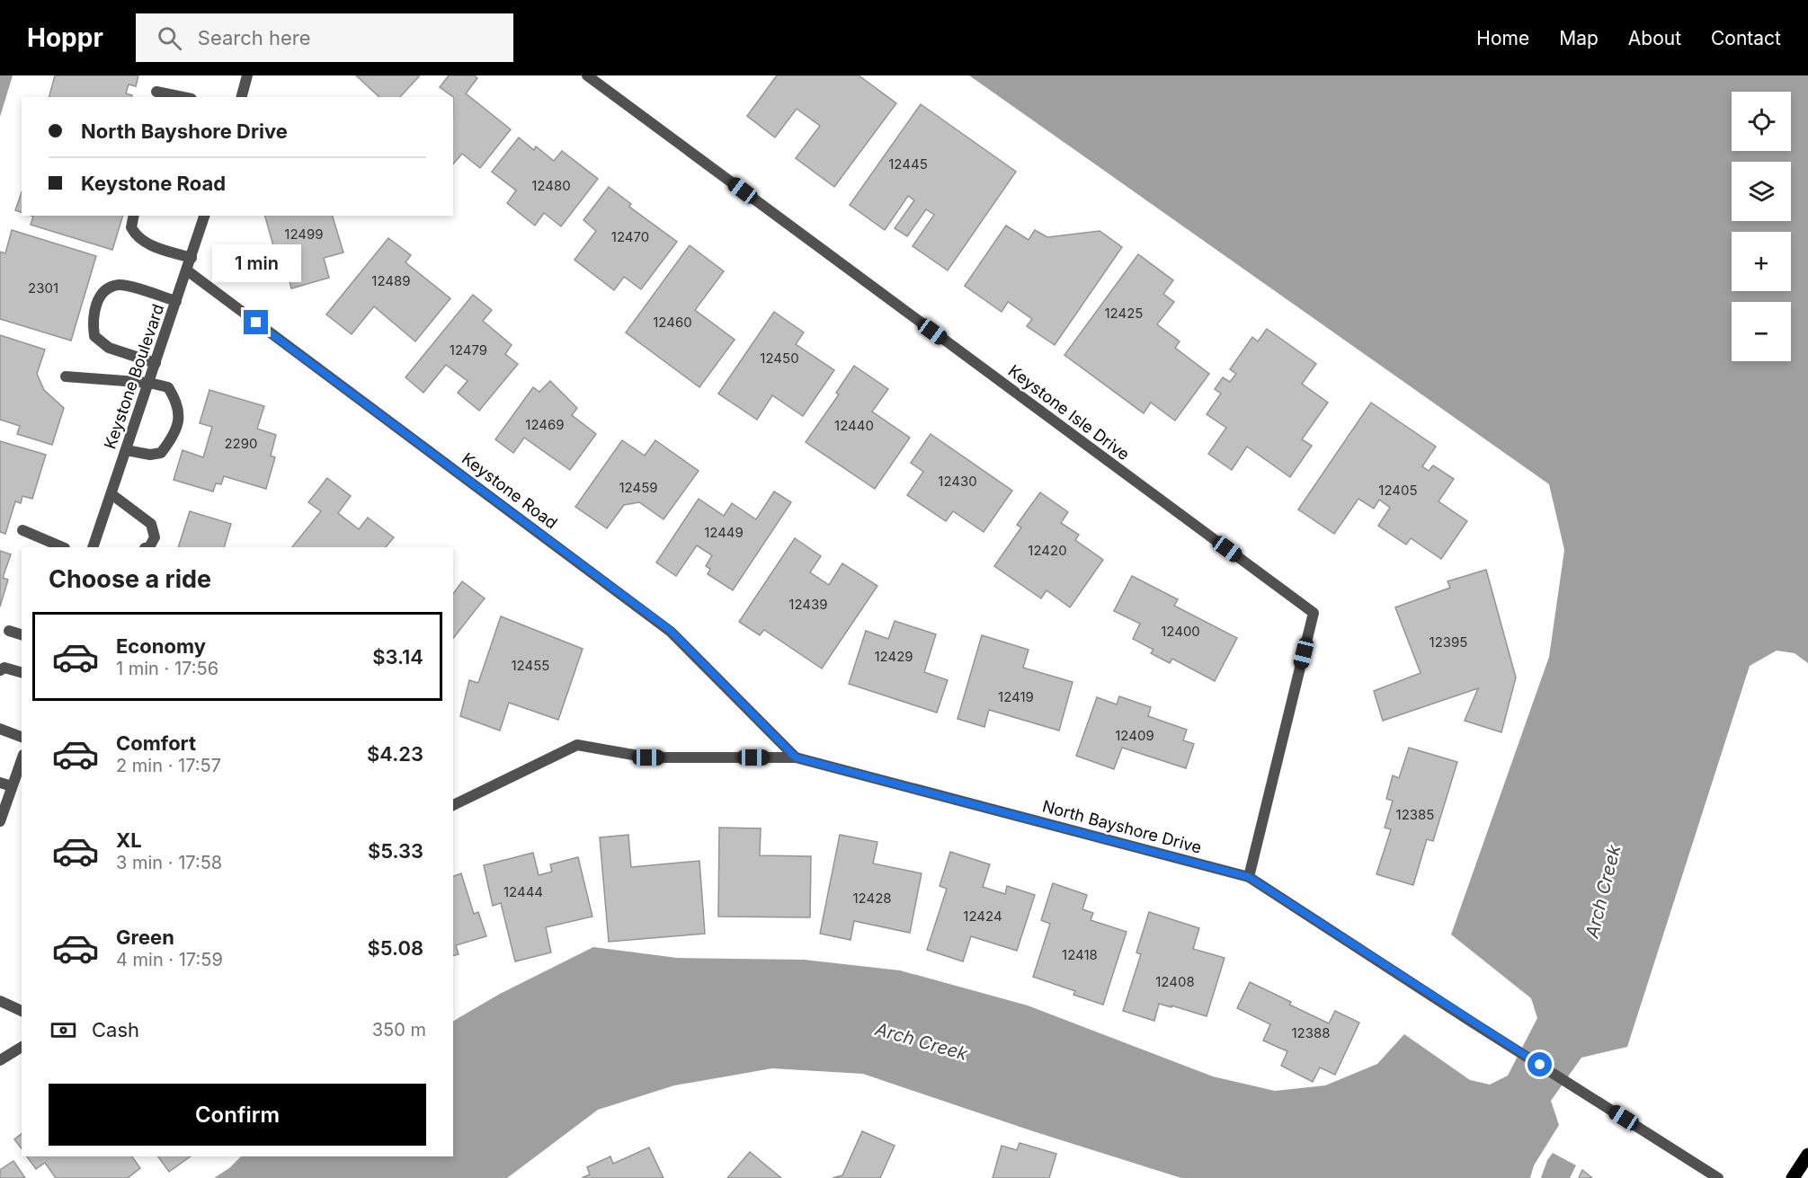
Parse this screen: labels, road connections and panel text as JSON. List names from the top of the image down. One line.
{"streets":{"street":["Keystone Boulevard","Keystone Isle Drive","Keystone Road","North Bayshore Drive"]},"crossings":[["Keystone Boulevard","Keystone Road"],["Keystone Isle Drive","North Bayshore Drive"],["Keystone Road","North Bayshore Drive"]],"water":["Arch Creek"],"house_numbers":["12445","12480","12499","12470","12489","2301","12425","12460","12479","12450","12469","12440","2290","12430","12459","12405","12449","12420","12439","12400","12395","12429","12455","12419","12409","12385","12444","12428","12424","12418","12408","12388"],"page":{"header":"Hoppr","search":"Search here","nav":["Home","Map","About","Contact"],"map_buttons":["+","−"],"banner":["North Bayshore Drive","Keystone Road"],"bubble":"1 min","heading":"Choose a ride","list":[{"name":"Economy","note":"1 min · 17:56","value":"$3.14"},{"name":"Comfort","note":"2 min · 17:57","value":"$4.23"},{"name":"XL","note":"3 min · 17:58","value":"$5.33"},{"name":"Green","note":"4 min · 17:59","value":"$5.08"}],"pay":["Cash","350 m"],"buttons":"Confirm"}}
